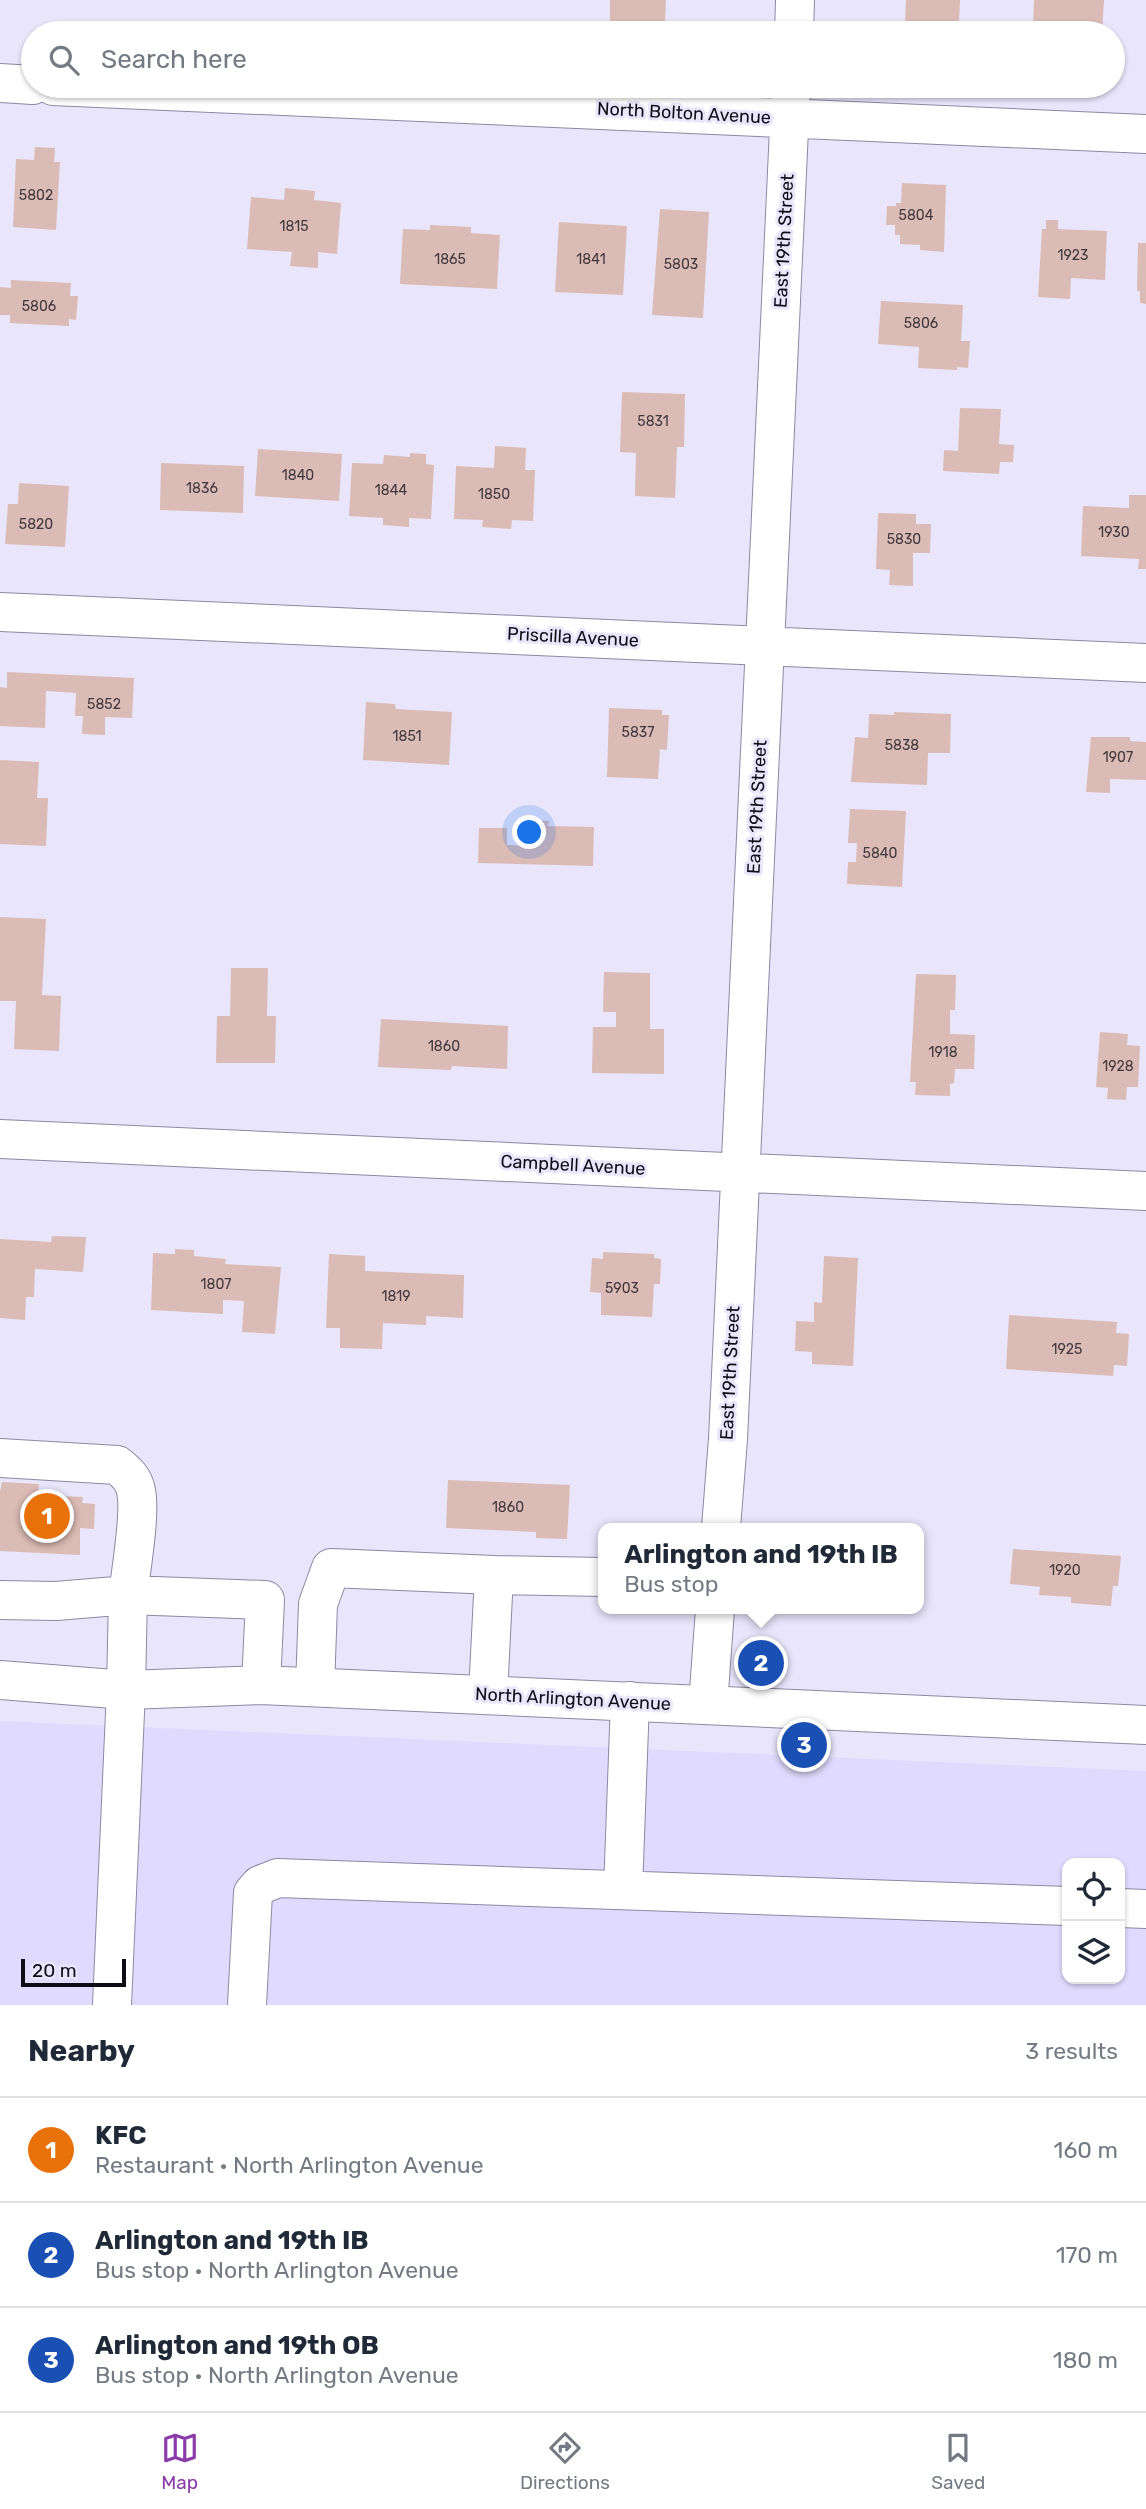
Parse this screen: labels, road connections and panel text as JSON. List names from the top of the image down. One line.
{"streets":{"street":["North Bolton Avenue","East 19th Street","Priscilla Avenue","Campbell Avenue","North Arlington Avenue"]},"crossings":[["North Bolton Avenue","East 19th Street"],["East 19th Street","Priscilla Avenue"],["East 19th Street","Campbell Avenue"]],"house_numbers":["5802","5804","1815","1923","1865","1841","5803","5806","5806","5831","1840","1836","1844","1850","5820","1930","5830","5852","5837","1851","5838","1907","5840","1860","1918","1928","1807","5903","1819","1925","1860","1920"],"scale_bar":"20 m","page":{"search":"Search here","pins":["1","2","3"],"popup":["Arlington and 19th IB","Bus stop"],"scale":"20 m","heading":["Nearby","3 results"],"list":[{"mark":"1","name":"KFC","note":"Restaurant · North Arlington Avenue","value":"160 m"},{"mark":"2","name":"Arlington and 19th IB","note":"Bus stop · North Arlington Avenue","value":"170 m"},{"mark":"3","name":"Arlington and 19th OB","note":"Bus stop · North Arlington Avenue","value":"180 m"}],"nav":["Map","Directions","Saved"]}}
